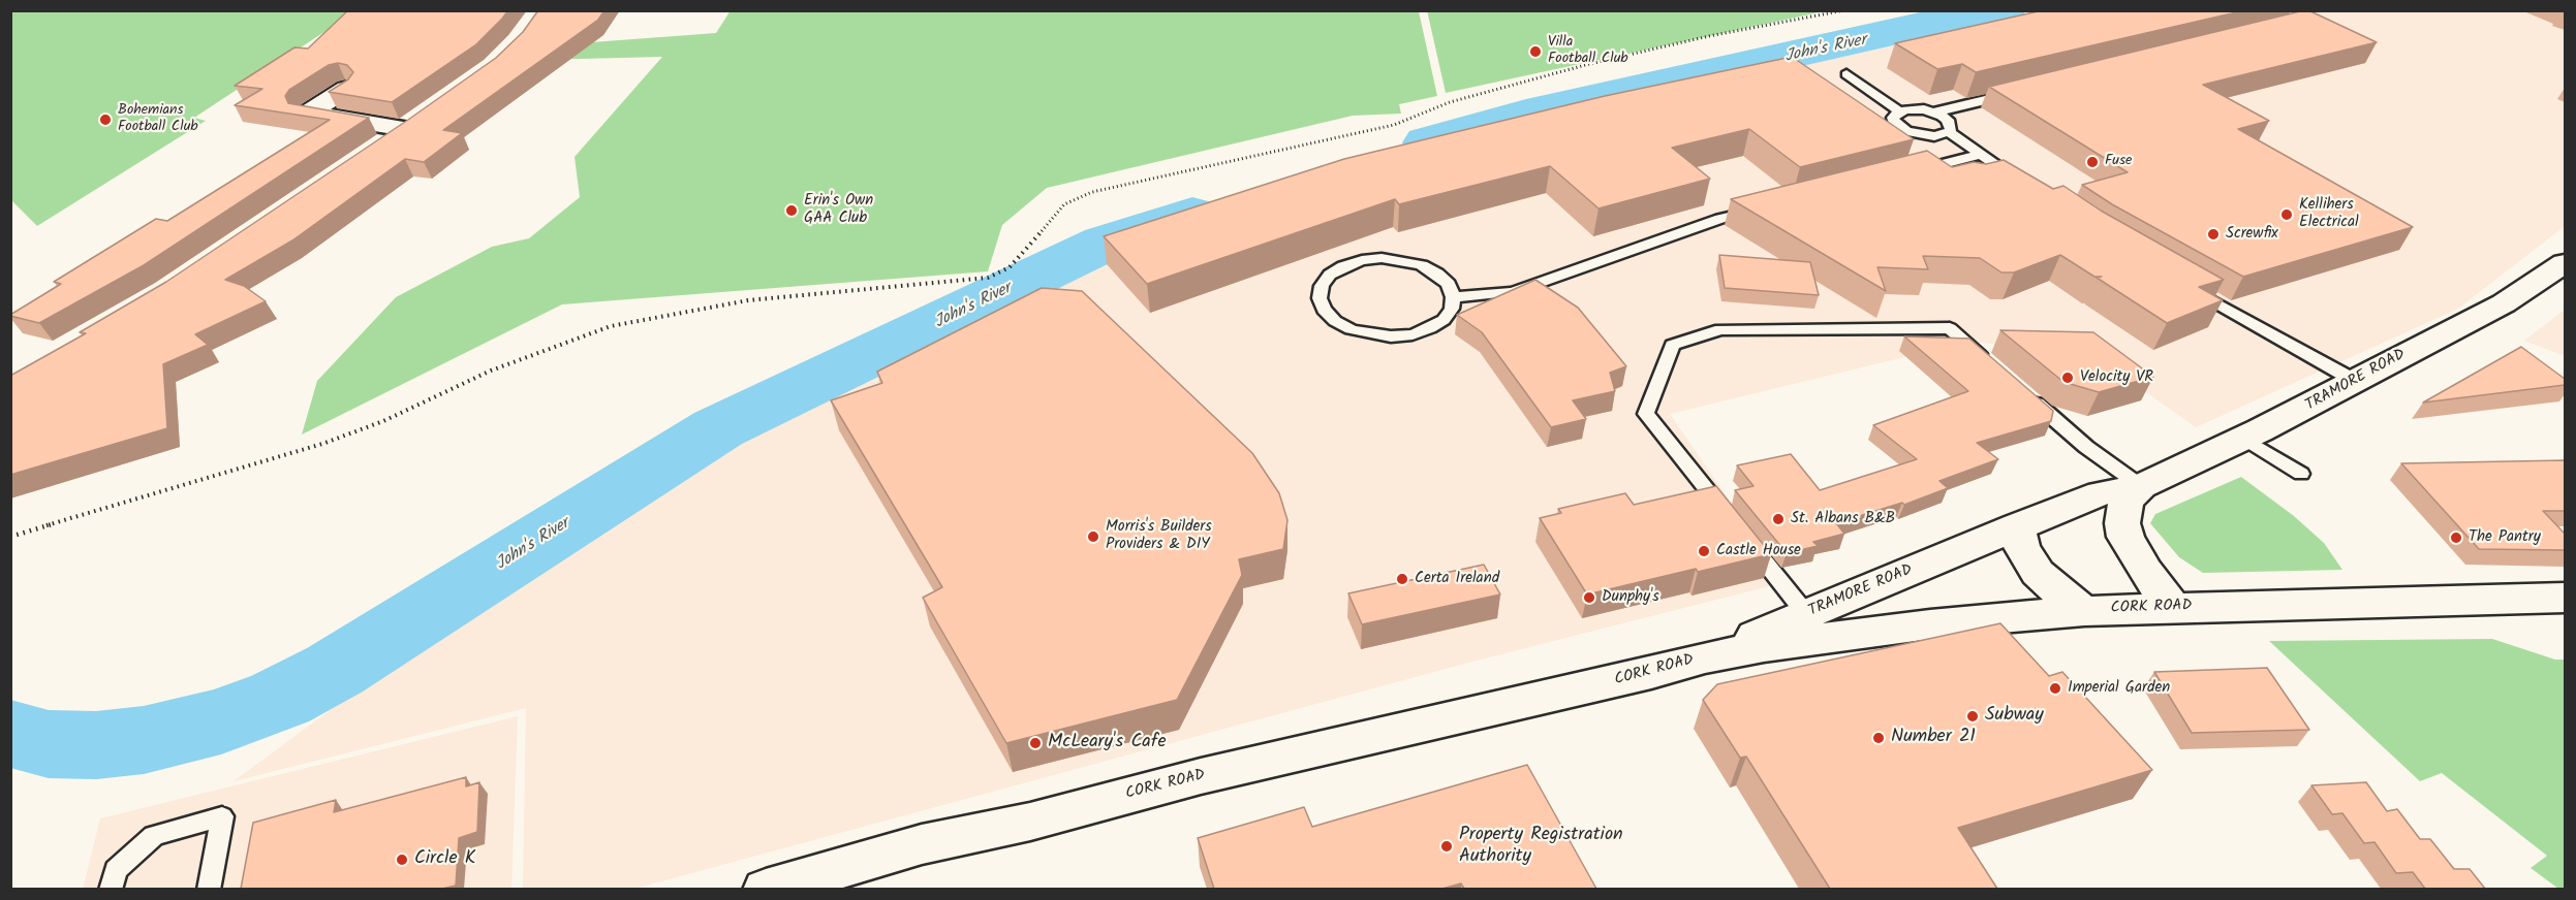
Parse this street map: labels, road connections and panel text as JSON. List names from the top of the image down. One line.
{"streets":{"main road":["TRAMORE ROAD","CORK ROAD"]},"crossings":[["TRAMORE ROAD","CORK ROAD"]],"water":["John's River"],"places":["Villa Football Club","Bohemians Football Club","Fuse","Erin's Own GAA Club","Kellihers Electrical","Screwfix","Velocity VR","St. Albans B&B","Morris's Builders Providers & DIY","The Pantry","Castle House","Certa Ireland","Dunphy's","Imperial Garden","Subway","Number 21","McLeary's Cafe","Property Registration Authority","Circle K"]}
